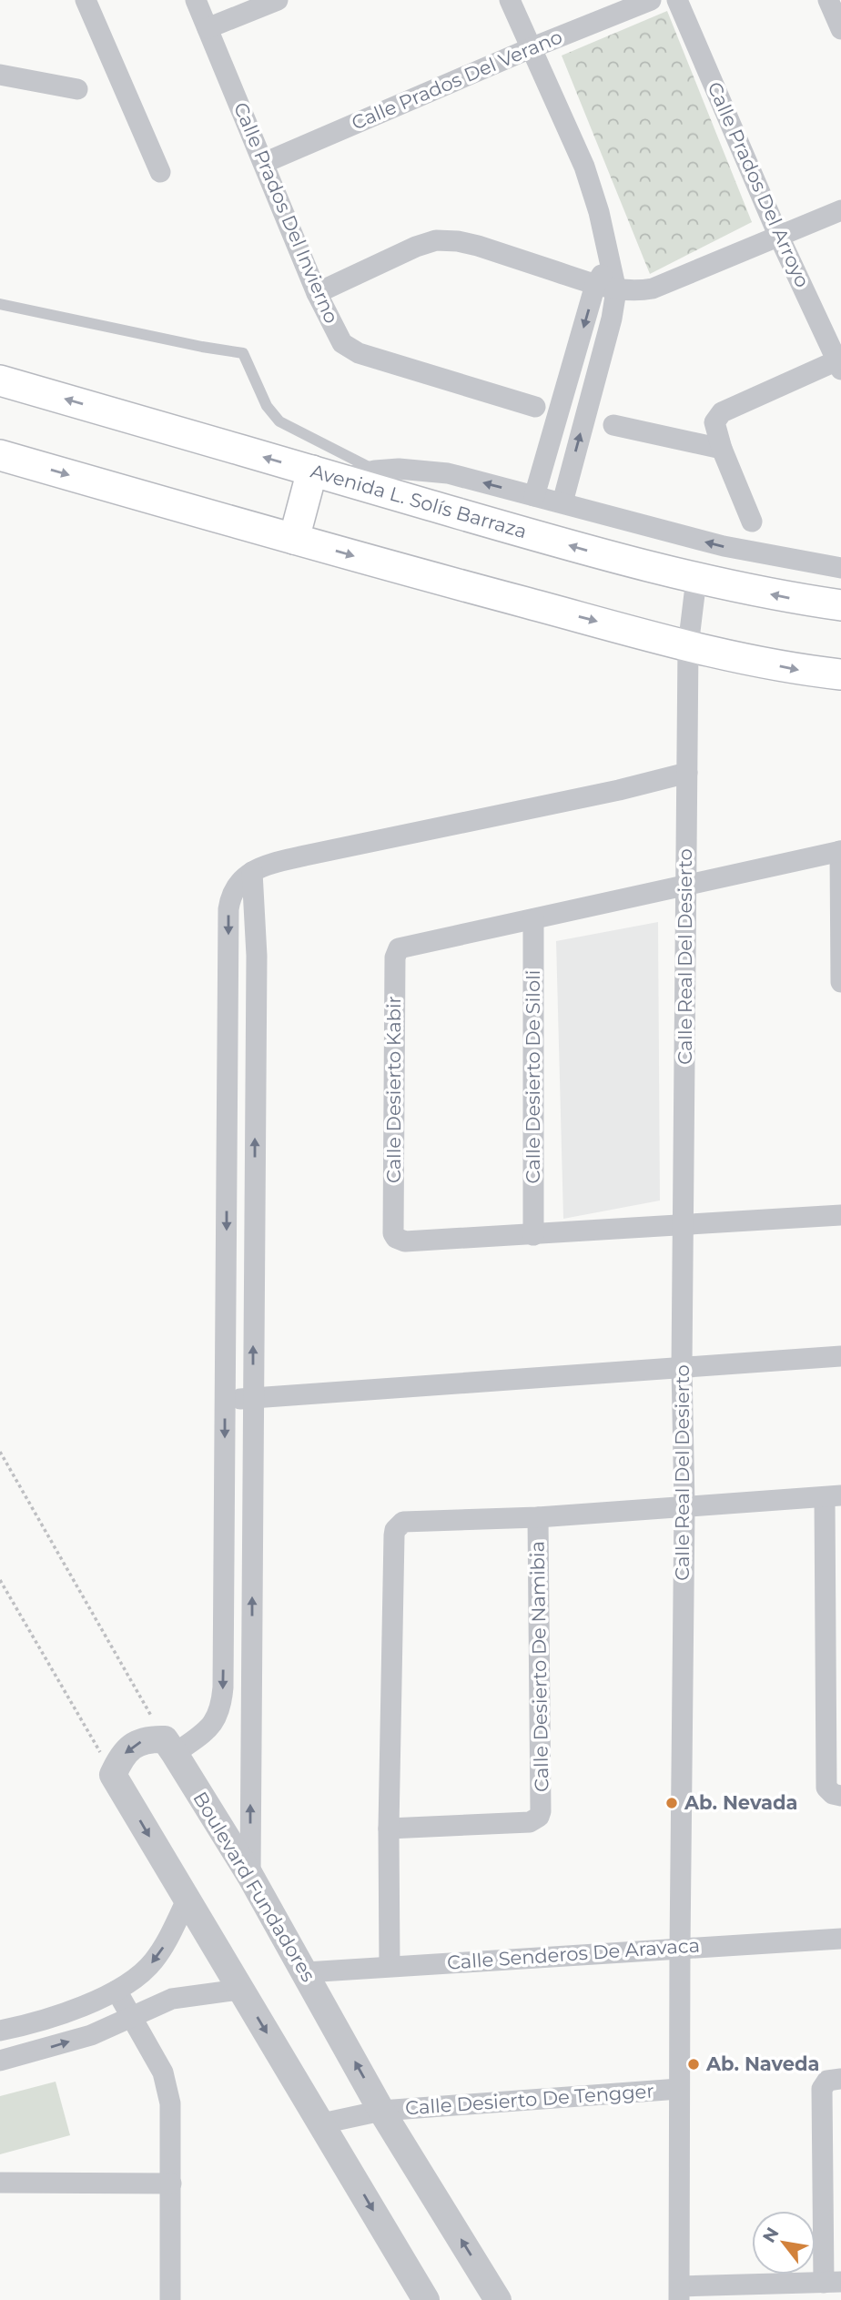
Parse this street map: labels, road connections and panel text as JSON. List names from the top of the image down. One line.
{"streets":{"main road":["Avenida L. Solís Barraza"],"street":["Calle Prados Del Verano","Calle Prados Del Arroyo","Calle Prados Del Invierno","Calle Real Del Desierto","Calle Desierto De Siloli","Calle Desierto Kabir","Calle Desierto De Namibia","Boulevard Fundadores","Calle Senderos De Aravaca","Calle Desierto De Tengger"]},"crossings":[["Calle Prados Del Verano","Calle Prados Del Invierno"],["Avenida L. Solís Barraza","Calle Real Del Desierto"],["Calle Real Del Desierto","Calle Desierto Kabir"],["Calle Real Del Desierto","Calle Desierto De Namibia"],["Calle Real Del Desierto","Calle Senderos De Aravaca"],["Calle Real Del Desierto","Calle Desierto De Tengger"],["Calle Desierto De Siloli","Calle Desierto Kabir"],["Calle Desierto De Namibia","Calle Senderos De Aravaca"],["Boulevard Fundadores","Calle Senderos De Aravaca"],["Boulevard Fundadores","Calle Desierto De Tengger"]],"places":["Ab. Nevada","Ab. Naveda"],"north":"top left"}
